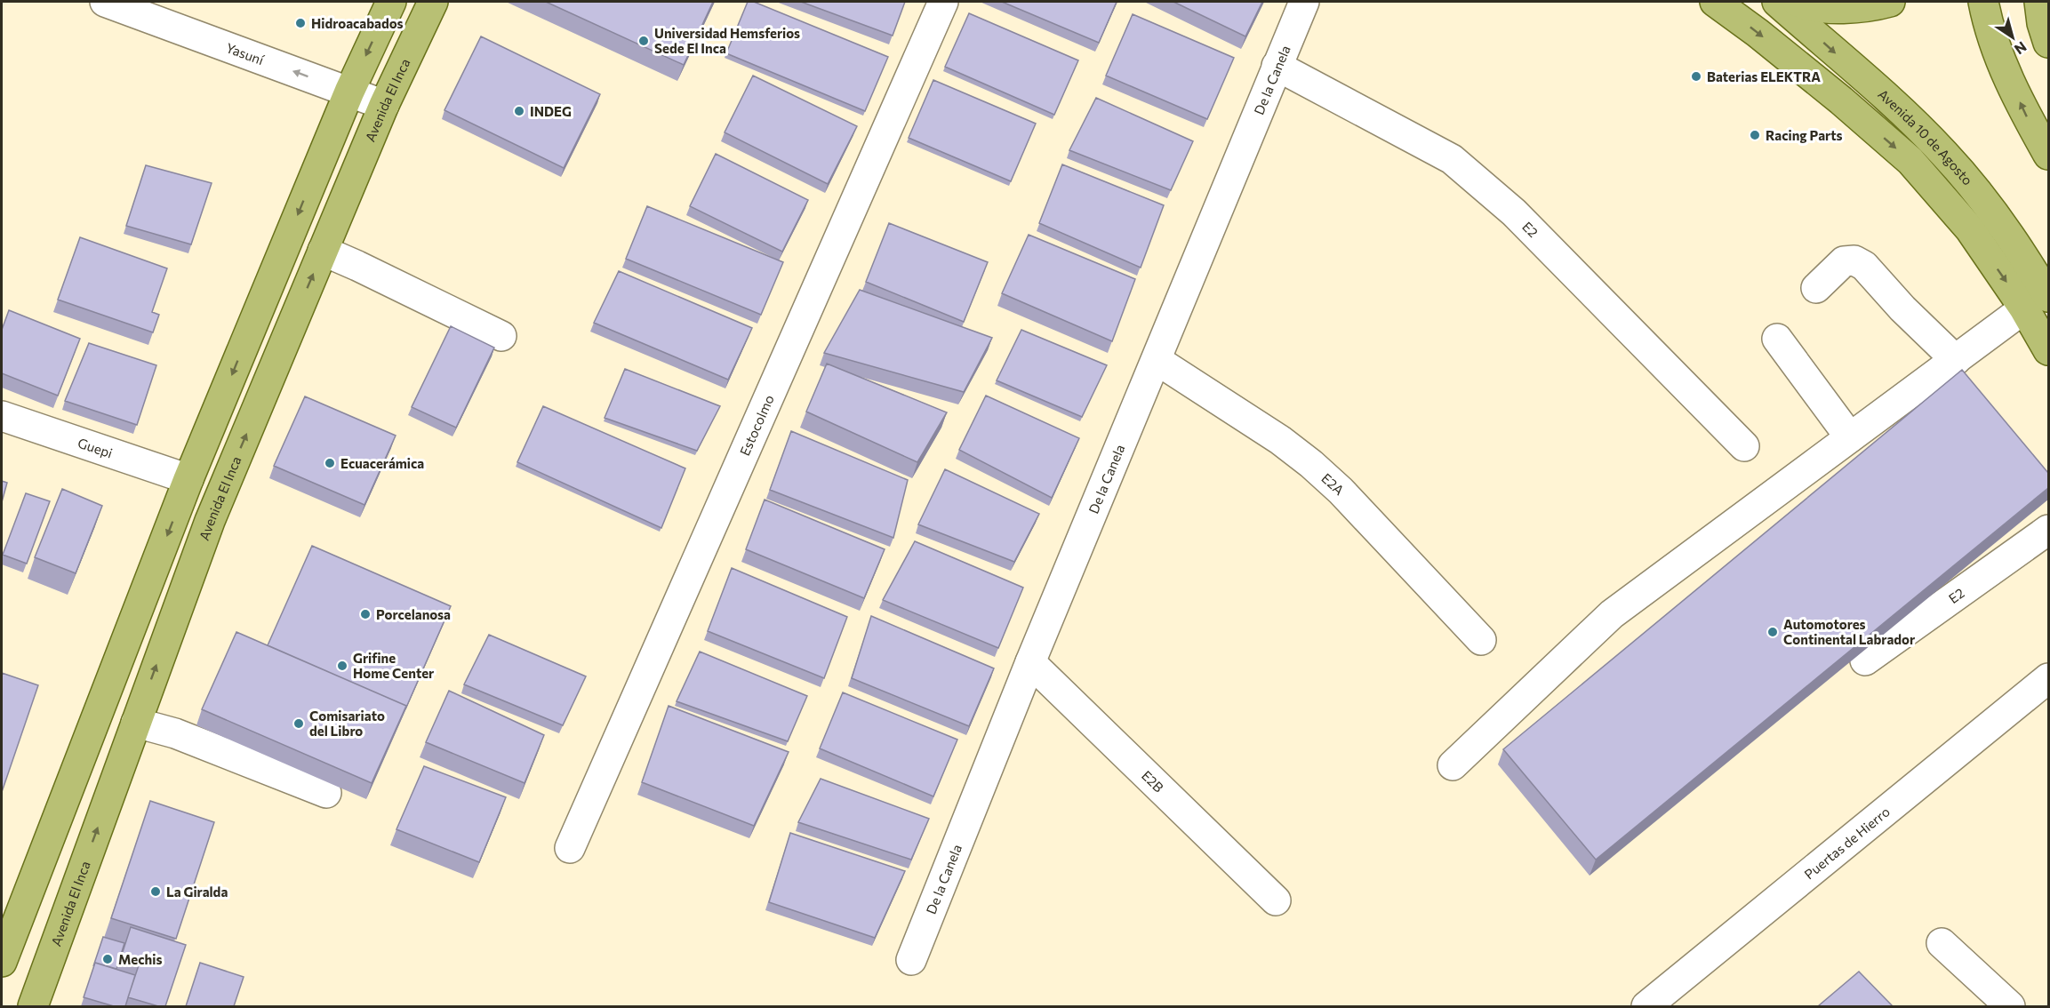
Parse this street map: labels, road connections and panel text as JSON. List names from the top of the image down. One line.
{"streets":{"main road":["Avenida El Inca","Avenida 10 de Agosto"],"street":["Yasuní","De la Canela","E2","Estocolmo","Guepi","E2A","E2B","Puertas de Hierro"]},"crossings":[["Yasuní","Avenida El Inca"],["De la Canela","E2"],["De la Canela","E2A"],["De la Canela","E2B"]],"one_way":["Yasuní"],"places":["Hidroacabados","Universidad Hemsferios Sede El Inca","Baterias ELEKTRA","INDEG","Racing Parts","Ecuacerámica","Porcelanosa","Automotores Continental Labrador","Grifine Home Center","Comisariato del Libro","La Giralda","Mechis"],"north":"bottom right"}
